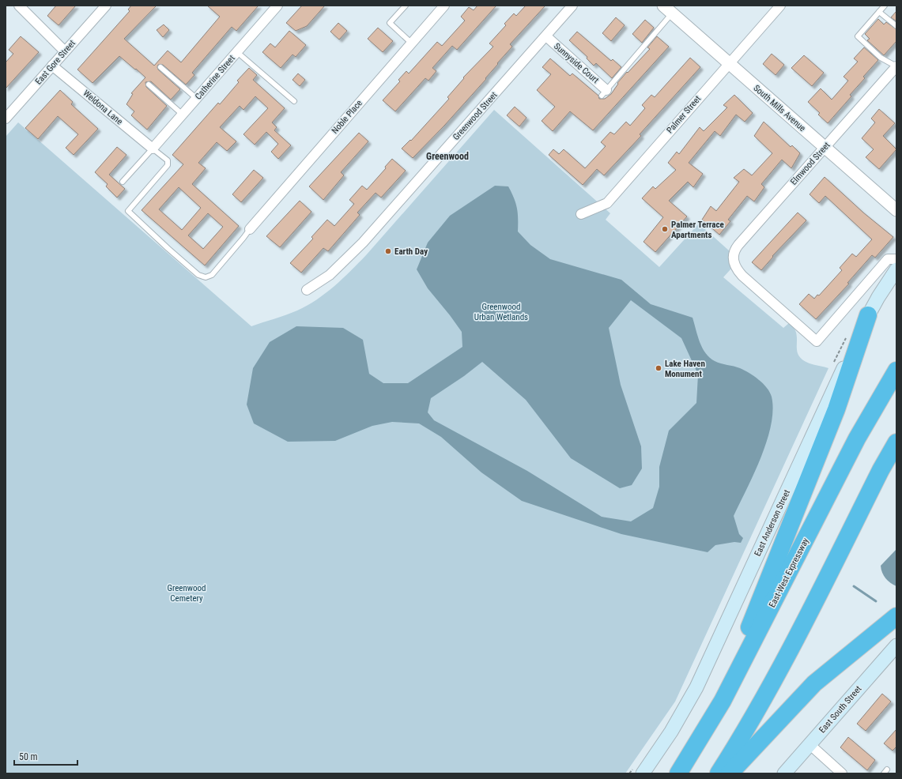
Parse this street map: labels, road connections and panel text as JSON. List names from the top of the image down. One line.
{"streets":{"highway":["East-West Expressway"],"main road":["East Anderson Street","East South Street"],"street":["East Gore Street","Sunnyside Court","Catherine Street","Weldona Lane","South Mills Avenue","Palmer Street","Greenwood Street","Noble Place","Elmwood Street"]},"crossings":[["East Gore Street","Weldona Lane"],["Sunnyside Court","Greenwood Street"],["Catherine Street","Weldona Lane"],["South Mills Avenue","Palmer Street"],["South Mills Avenue","Elmwood Street"]],"districts":["Greenwood"],"parks":["Greenwood Urban Wetlands","Greenwood Cemetery"],"places":["Palmer Terrace Apartments","Earth Day","Lake Haven Monument"],"scale_bar":"50 m"}
